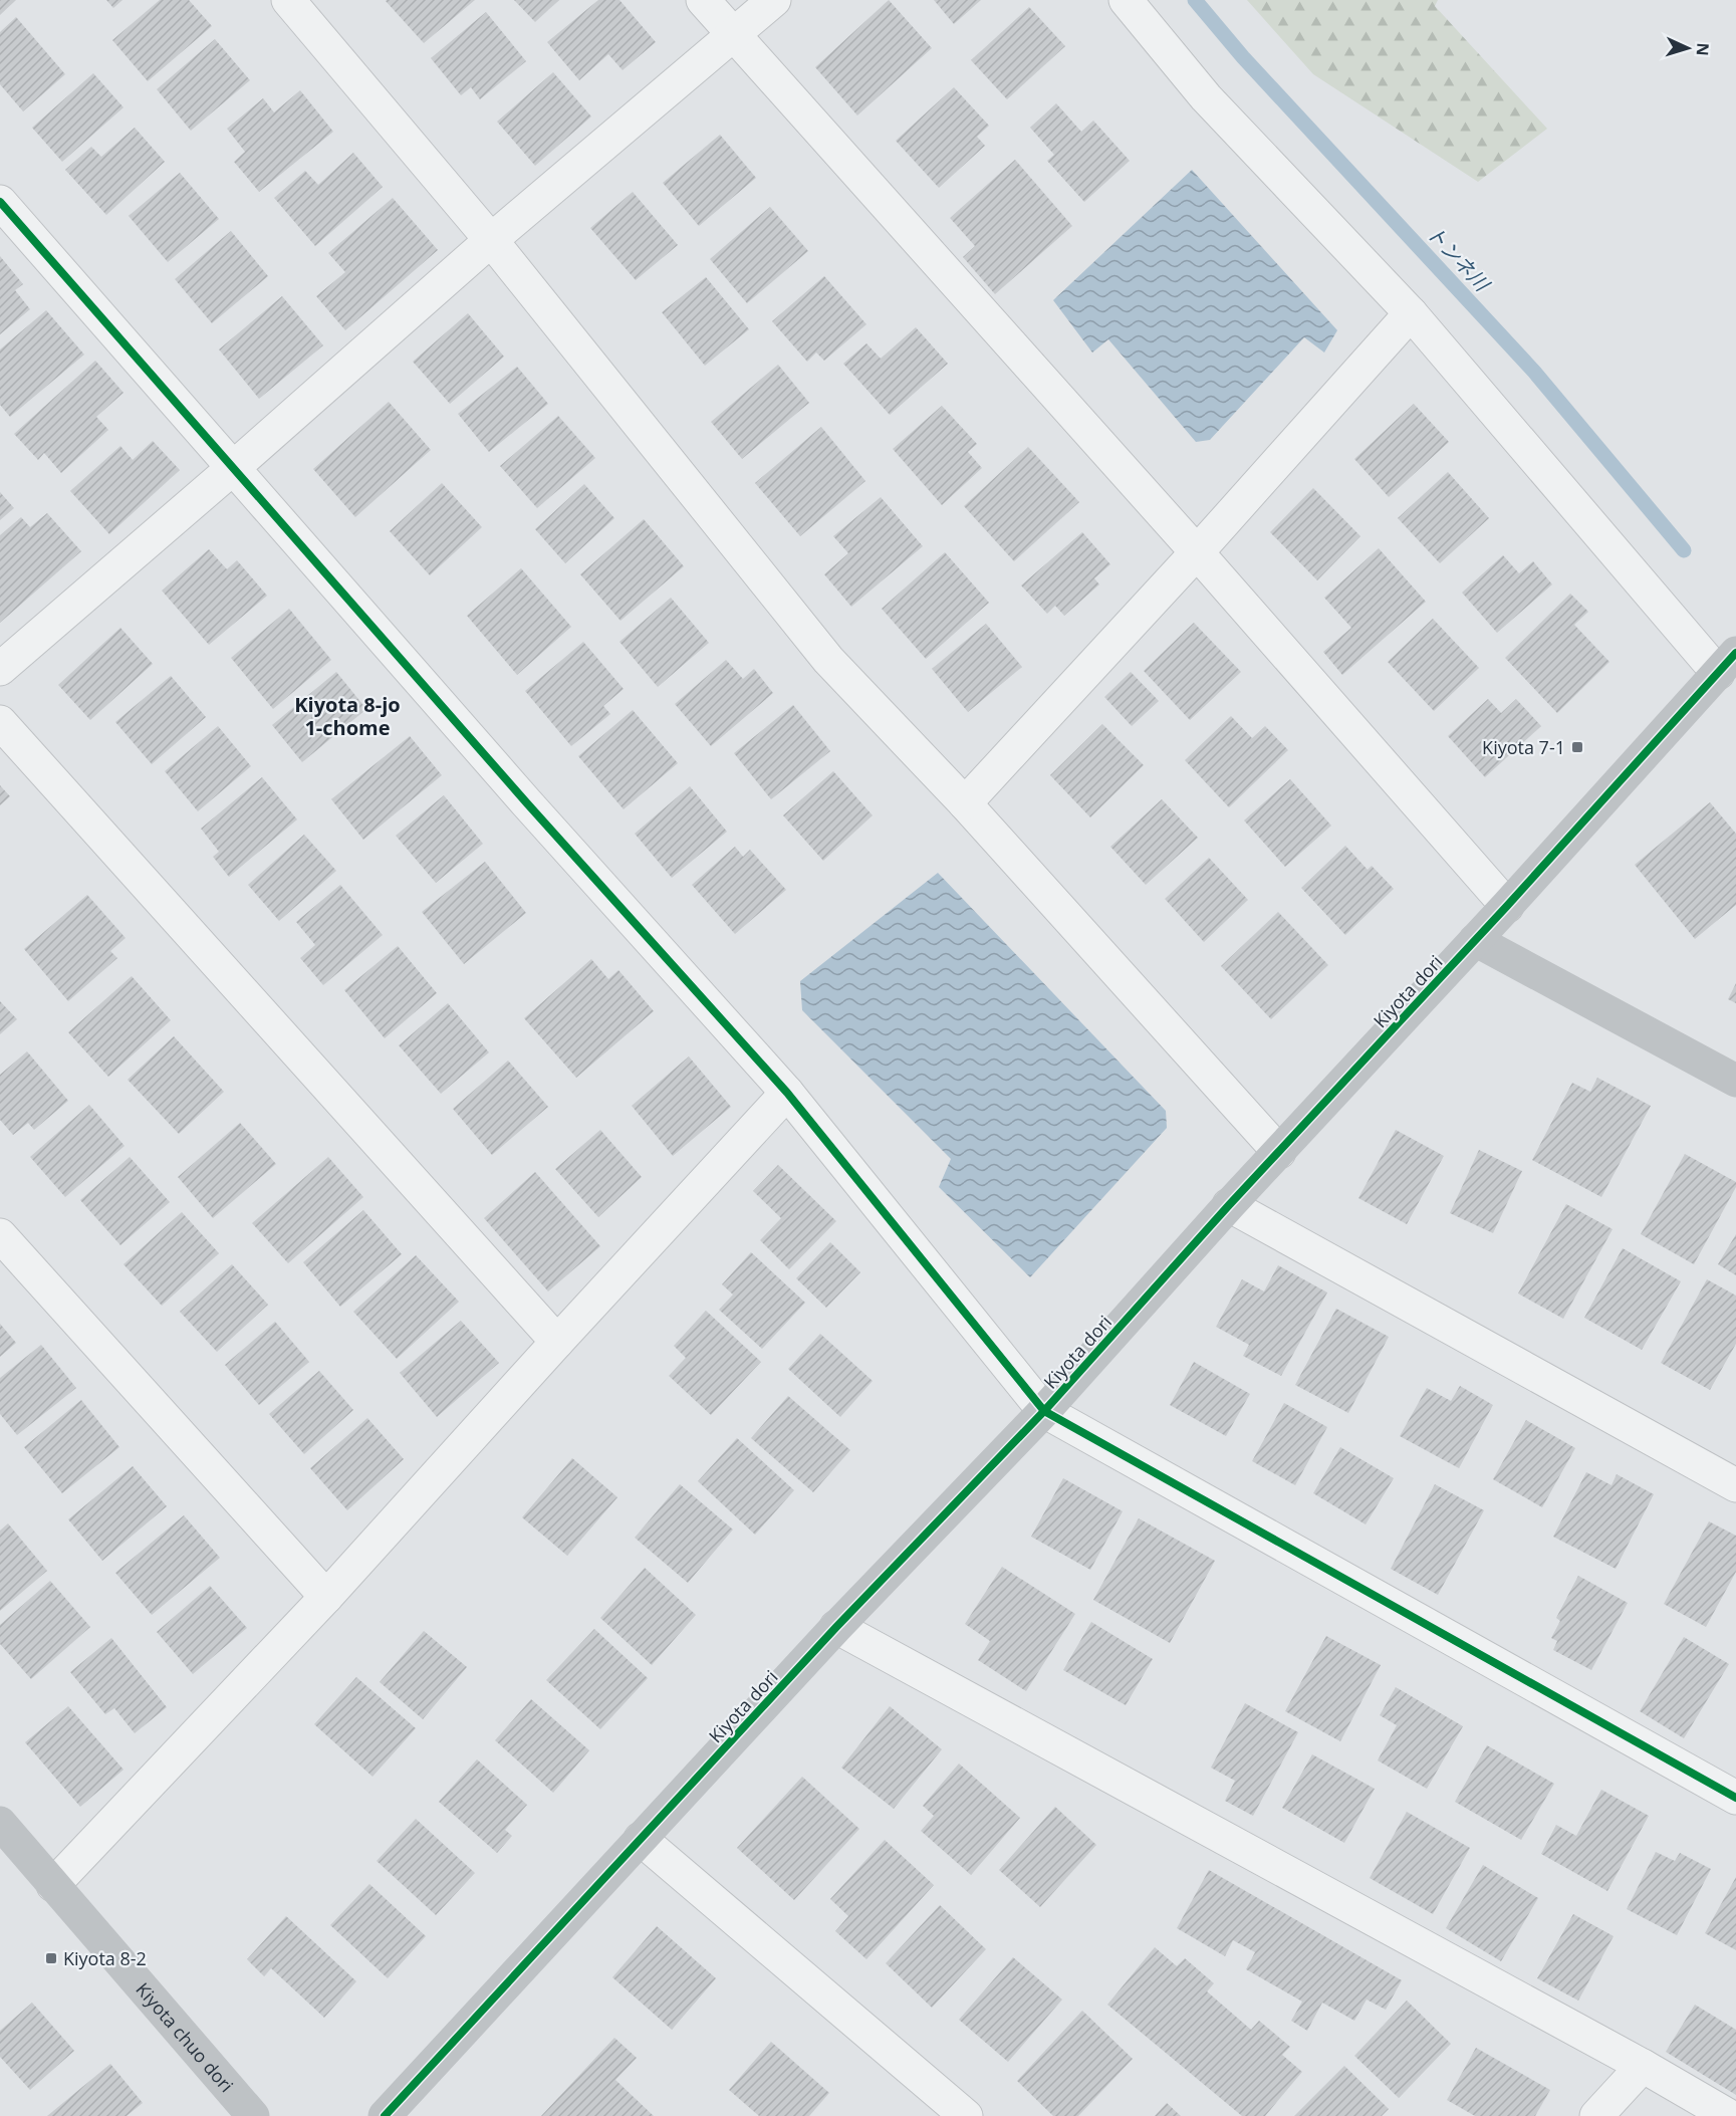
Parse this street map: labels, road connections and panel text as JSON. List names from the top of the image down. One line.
{"streets":{"street":["Kiyota dori","Kiyota chuo dori"]},"districts":["Kiyota 8-jo 1-chome"],"water":["トンネ川"],"places":{"transit":["Kiyota 7-1","Kiyota 8-2"]},"north":"right"}
